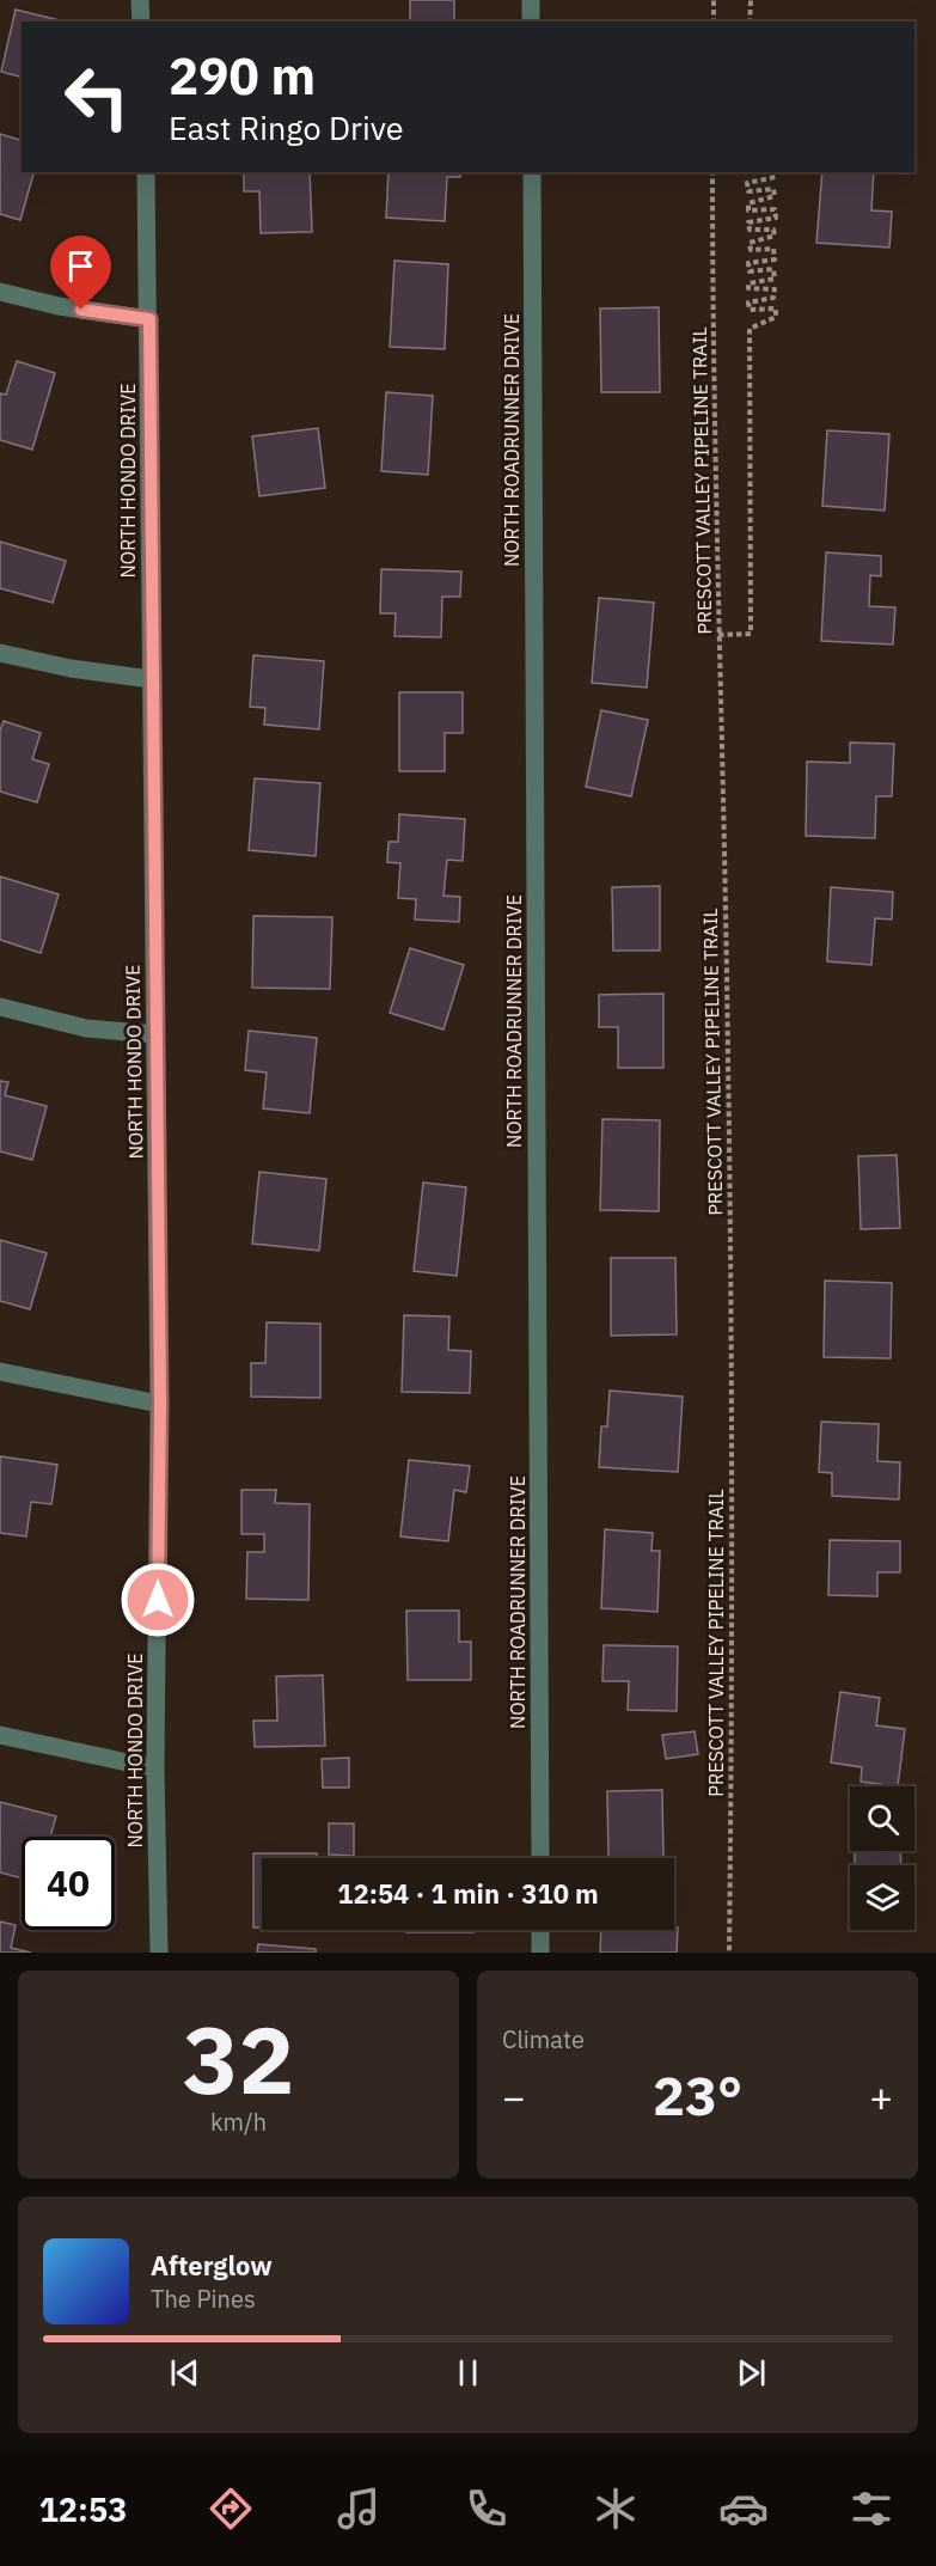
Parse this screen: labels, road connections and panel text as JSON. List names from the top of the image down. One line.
{"streets":{"street":["NORTH ROADRUNNER DRIVE","NORTH HONDO DRIVE"],"path":["PRESCOTT VALLEY PIPELINE TRAIL"]},"page":{"turn":["290 m","East Ringo Drive"],"limit":"40","trip":"12:54 · 1 min · 310 m","tile":[["32","km/h"],"Climate"],"heat":["−","23°","+"],"song":["Afterglow","The Pines"],"tabs":"12:53"}}
